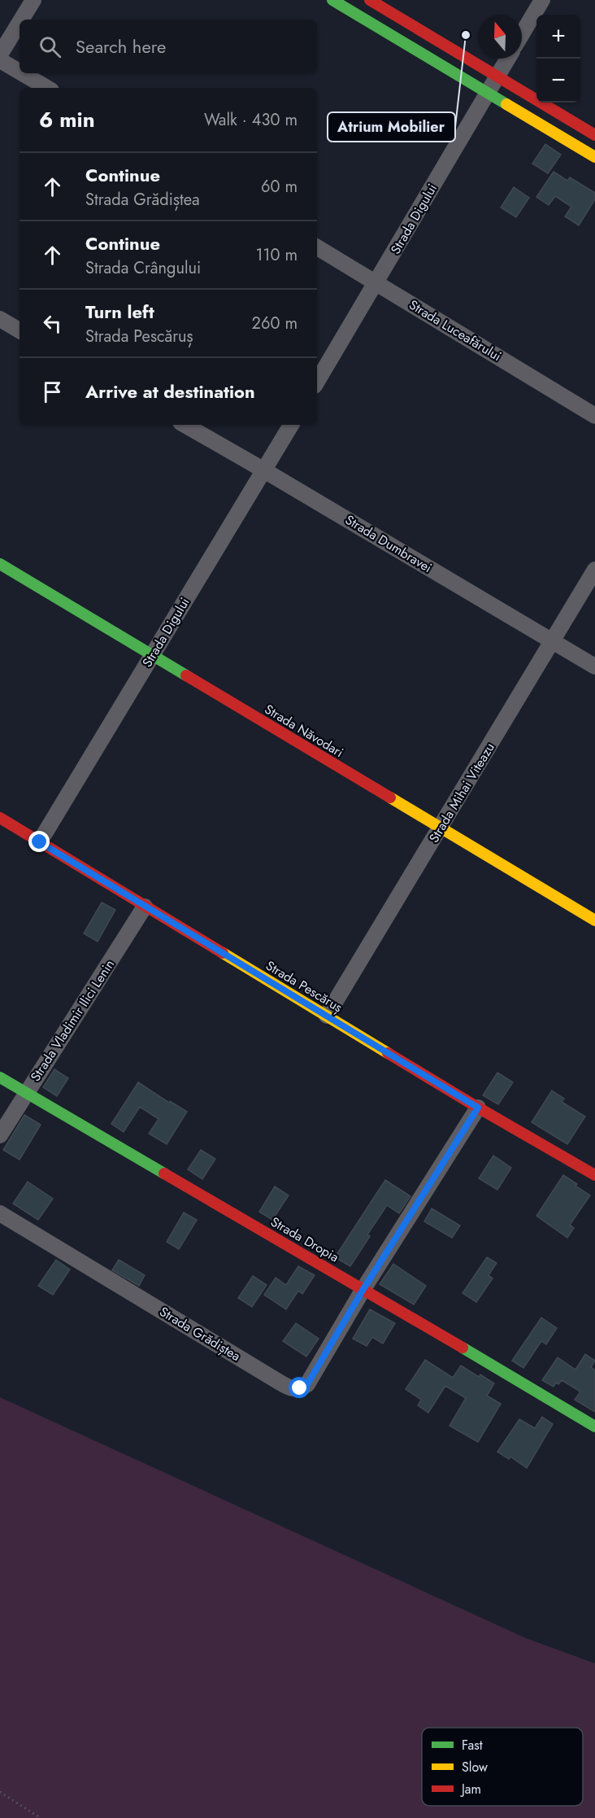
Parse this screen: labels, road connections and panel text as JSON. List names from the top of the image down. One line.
{"streets":{"street":["Strada Digului","Strada Luceafărului","Strada Dumbravei","Strada Năvodari","Strada Mihai Viteazu","Strada Pescăruș","Strada Vladimir Ilici Lenin","Strada Dropia","Strada Grădiștea"]},"crossings":[["Strada Digului","Strada Luceafărului"],["Strada Digului","Strada Dumbravei"],["Strada Digului","Strada Năvodari"],["Strada Digului","Strada Pescăruș"],["Strada Dumbravei","Strada Mihai Viteazu"],["Strada Năvodari","Strada Mihai Viteazu"],["Strada Mihai Viteazu","Strada Pescăruș"],["Strada Pescăruș","Strada Vladimir Ilici Lenin"],["Strada Pescăruș","Strada Grădiștea"],["Strada Vladimir Ilici Lenin","Strada Dropia"],["Strada Dropia","Strada Grădiștea"]],"places":["Atrium Mobilier"],"legend":["Fast","Slow","Jam"],"north":"top","page":{"map_buttons":["+","−"],"search":"Search here","heading":["6 min","Walk · 430 m"],"list":[["Continue","Strada Grădiștea","60 m"],["Continue","Strada Crângului","110 m"],["Turn left","Strada Pescăruș","260 m"],"Arrive at destination"]}}
